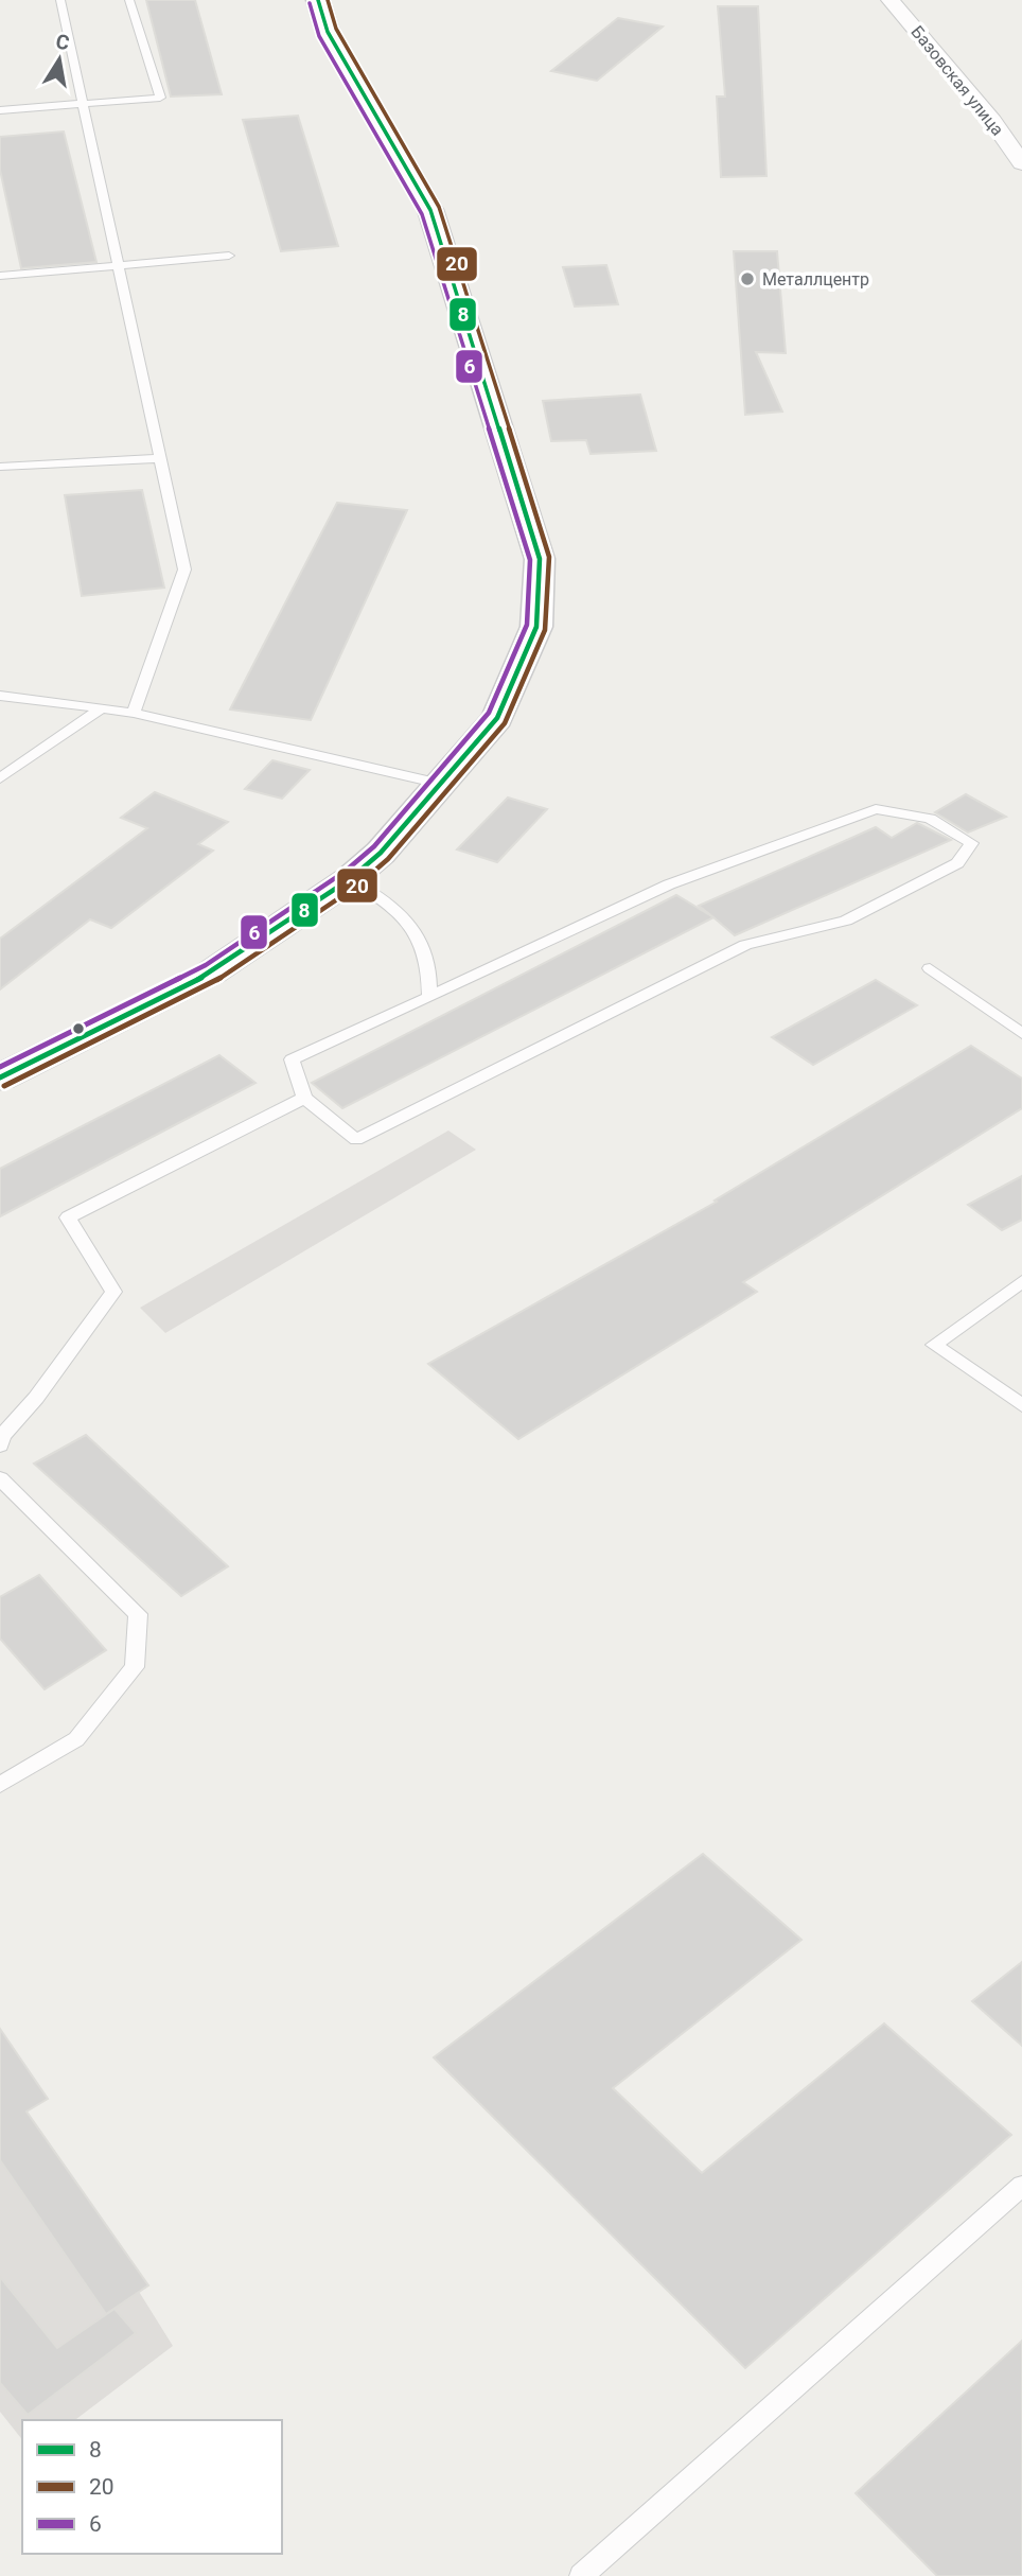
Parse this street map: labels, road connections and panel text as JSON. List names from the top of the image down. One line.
{"streets":{"street":["Базовская улица"]},"places":["Металлцентр"],"lines":["transit line 8","transit line 20","transit line 6"],"legend":["8","20","6"],"north":"top"}
